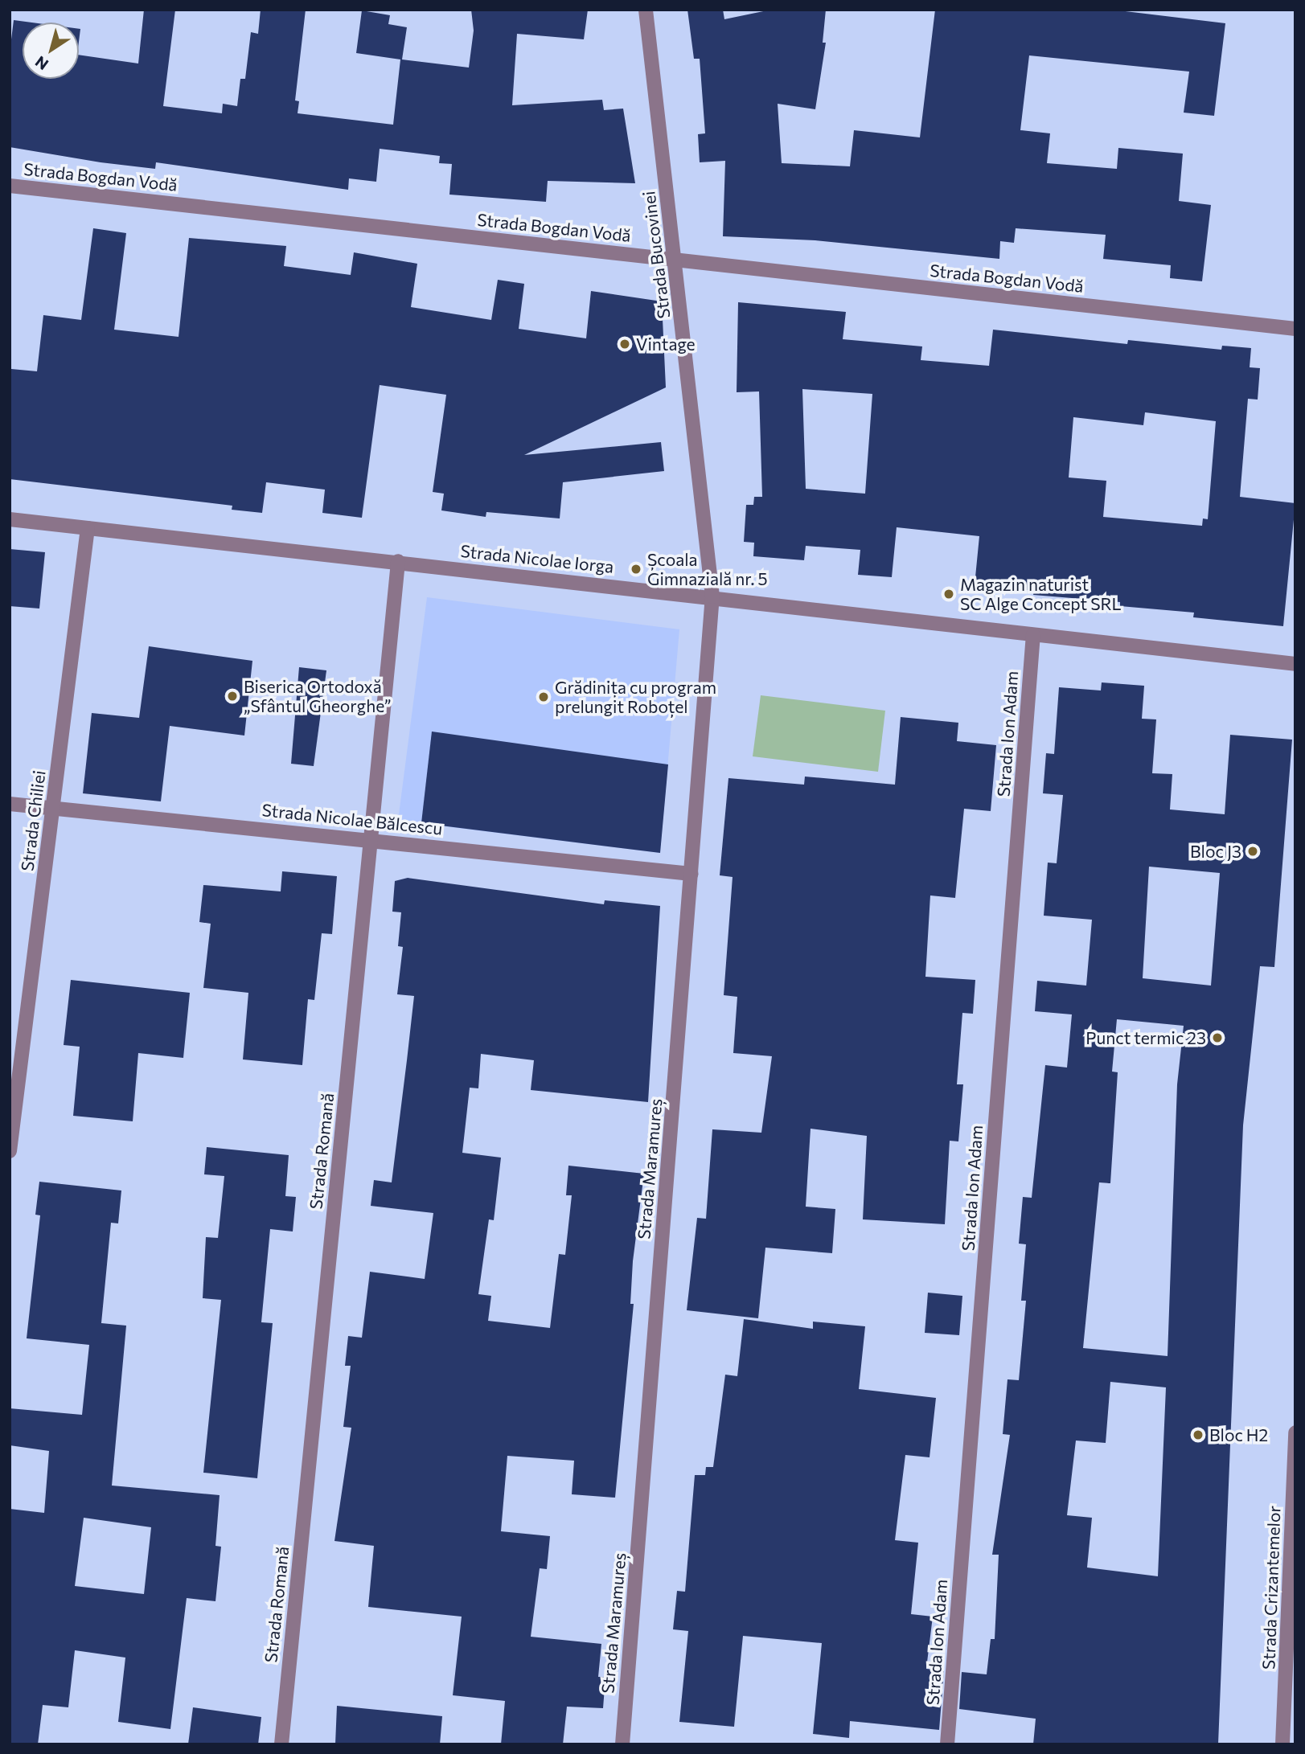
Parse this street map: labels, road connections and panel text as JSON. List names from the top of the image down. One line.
{"streets":{"street":["Strada Bogdan Vodă","Strada Bucovinei","Strada Nicolae Iorga","Strada Ion Adam","Strada Nicolae Bălcescu","Strada Chiliei","Strada Romană","Strada Maramureș","Strada Crizantemelor"]},"crossings":[["Strada Bogdan Vodă","Strada Bucovinei"],["Strada Bucovinei","Strada Nicolae Iorga"],["Strada Bucovinei","Strada Maramureș"],["Strada Nicolae Iorga","Strada Ion Adam"],["Strada Nicolae Iorga","Strada Chiliei"],["Strada Nicolae Iorga","Strada Romană"],["Strada Nicolae Iorga","Strada Maramureș"],["Strada Nicolae Bălcescu","Strada Chiliei"],["Strada Nicolae Bălcescu","Strada Romană"],["Strada Nicolae Bălcescu","Strada Maramureș"]],"places":["Vintage","Școala Gimnazială nr. 5","Magazin naturist SC Alge Concept SRL","Biserica Ortodoxă „Sfântul Gheorghe”","Grădinița cu program prelungit Roboțel","Bloc J3","Punct termic 23","Bloc H2"],"north":"bottom left"}
